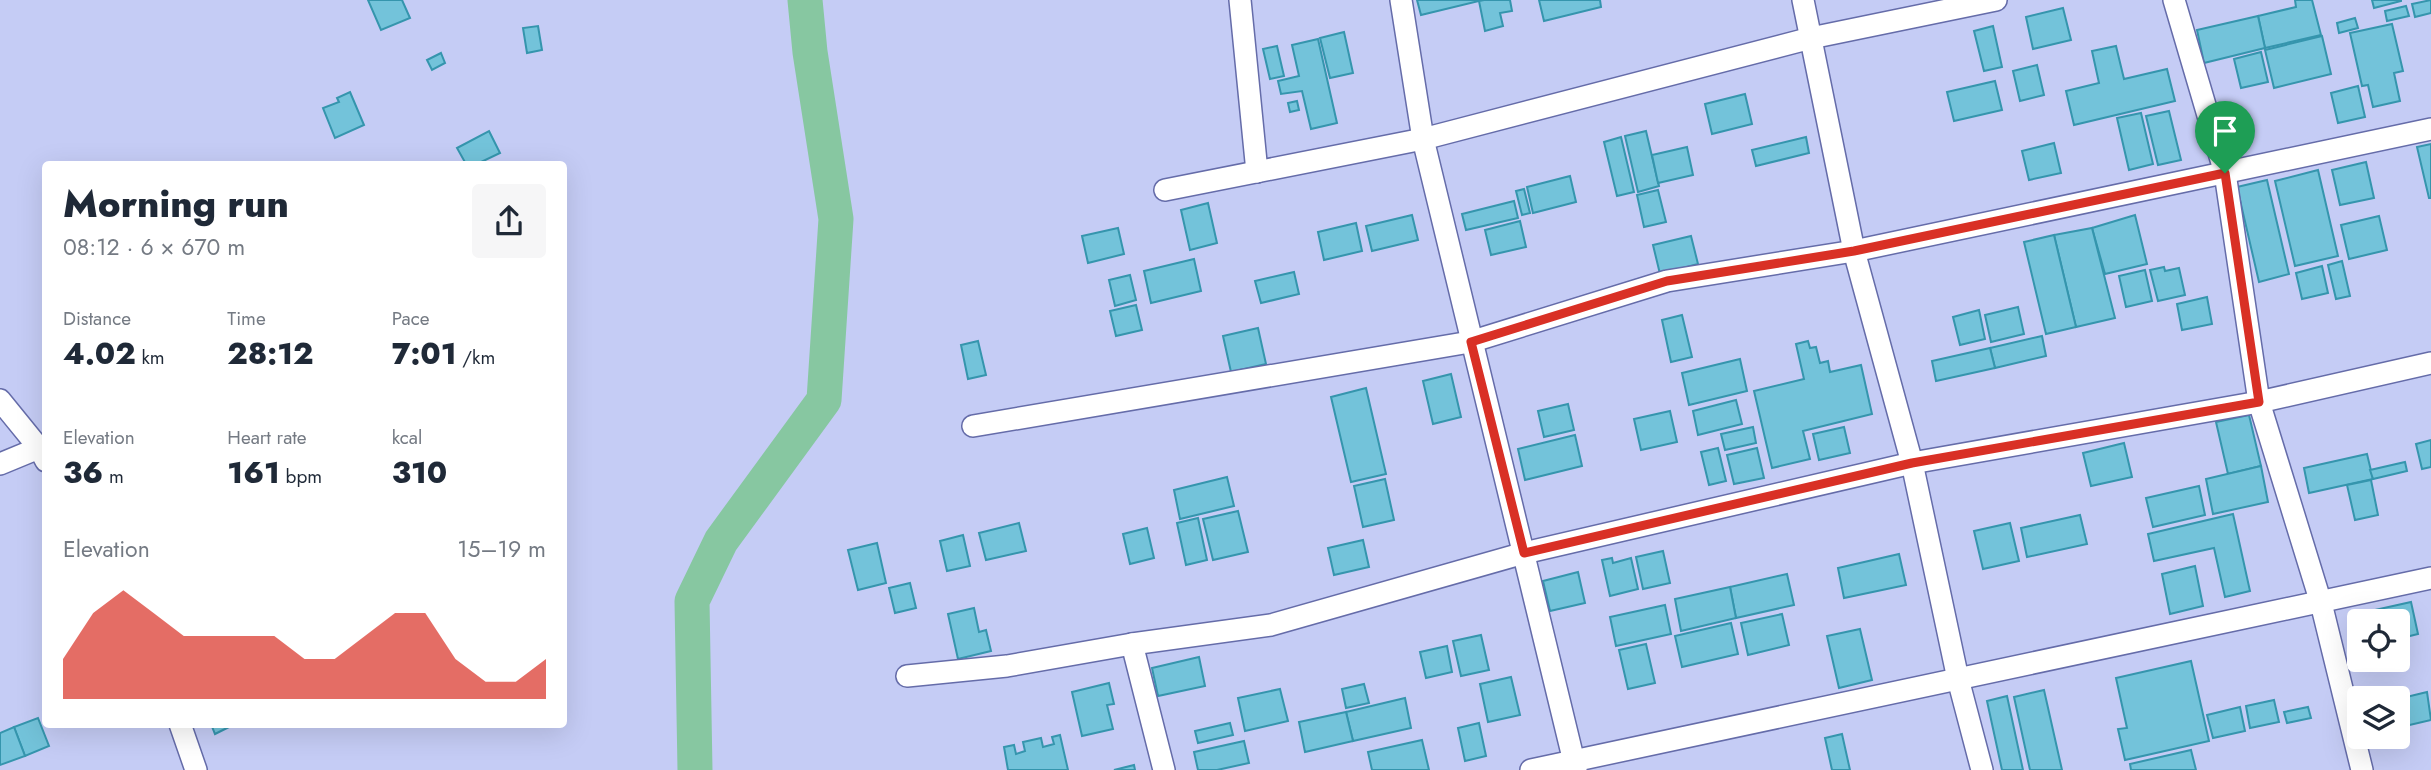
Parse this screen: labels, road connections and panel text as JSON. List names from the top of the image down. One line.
{"page":{"heading":["Morning run","08:12 · 6 × 670 m"],"stats":[["Distance","4.02 km"],["Time","28:12"],["Pace","7:01 /km"],["Elevation","36 m"],["Heart rate","161 bpm"],["kcal","310"]],"chart":["Elevation","15–19 m"]}}
